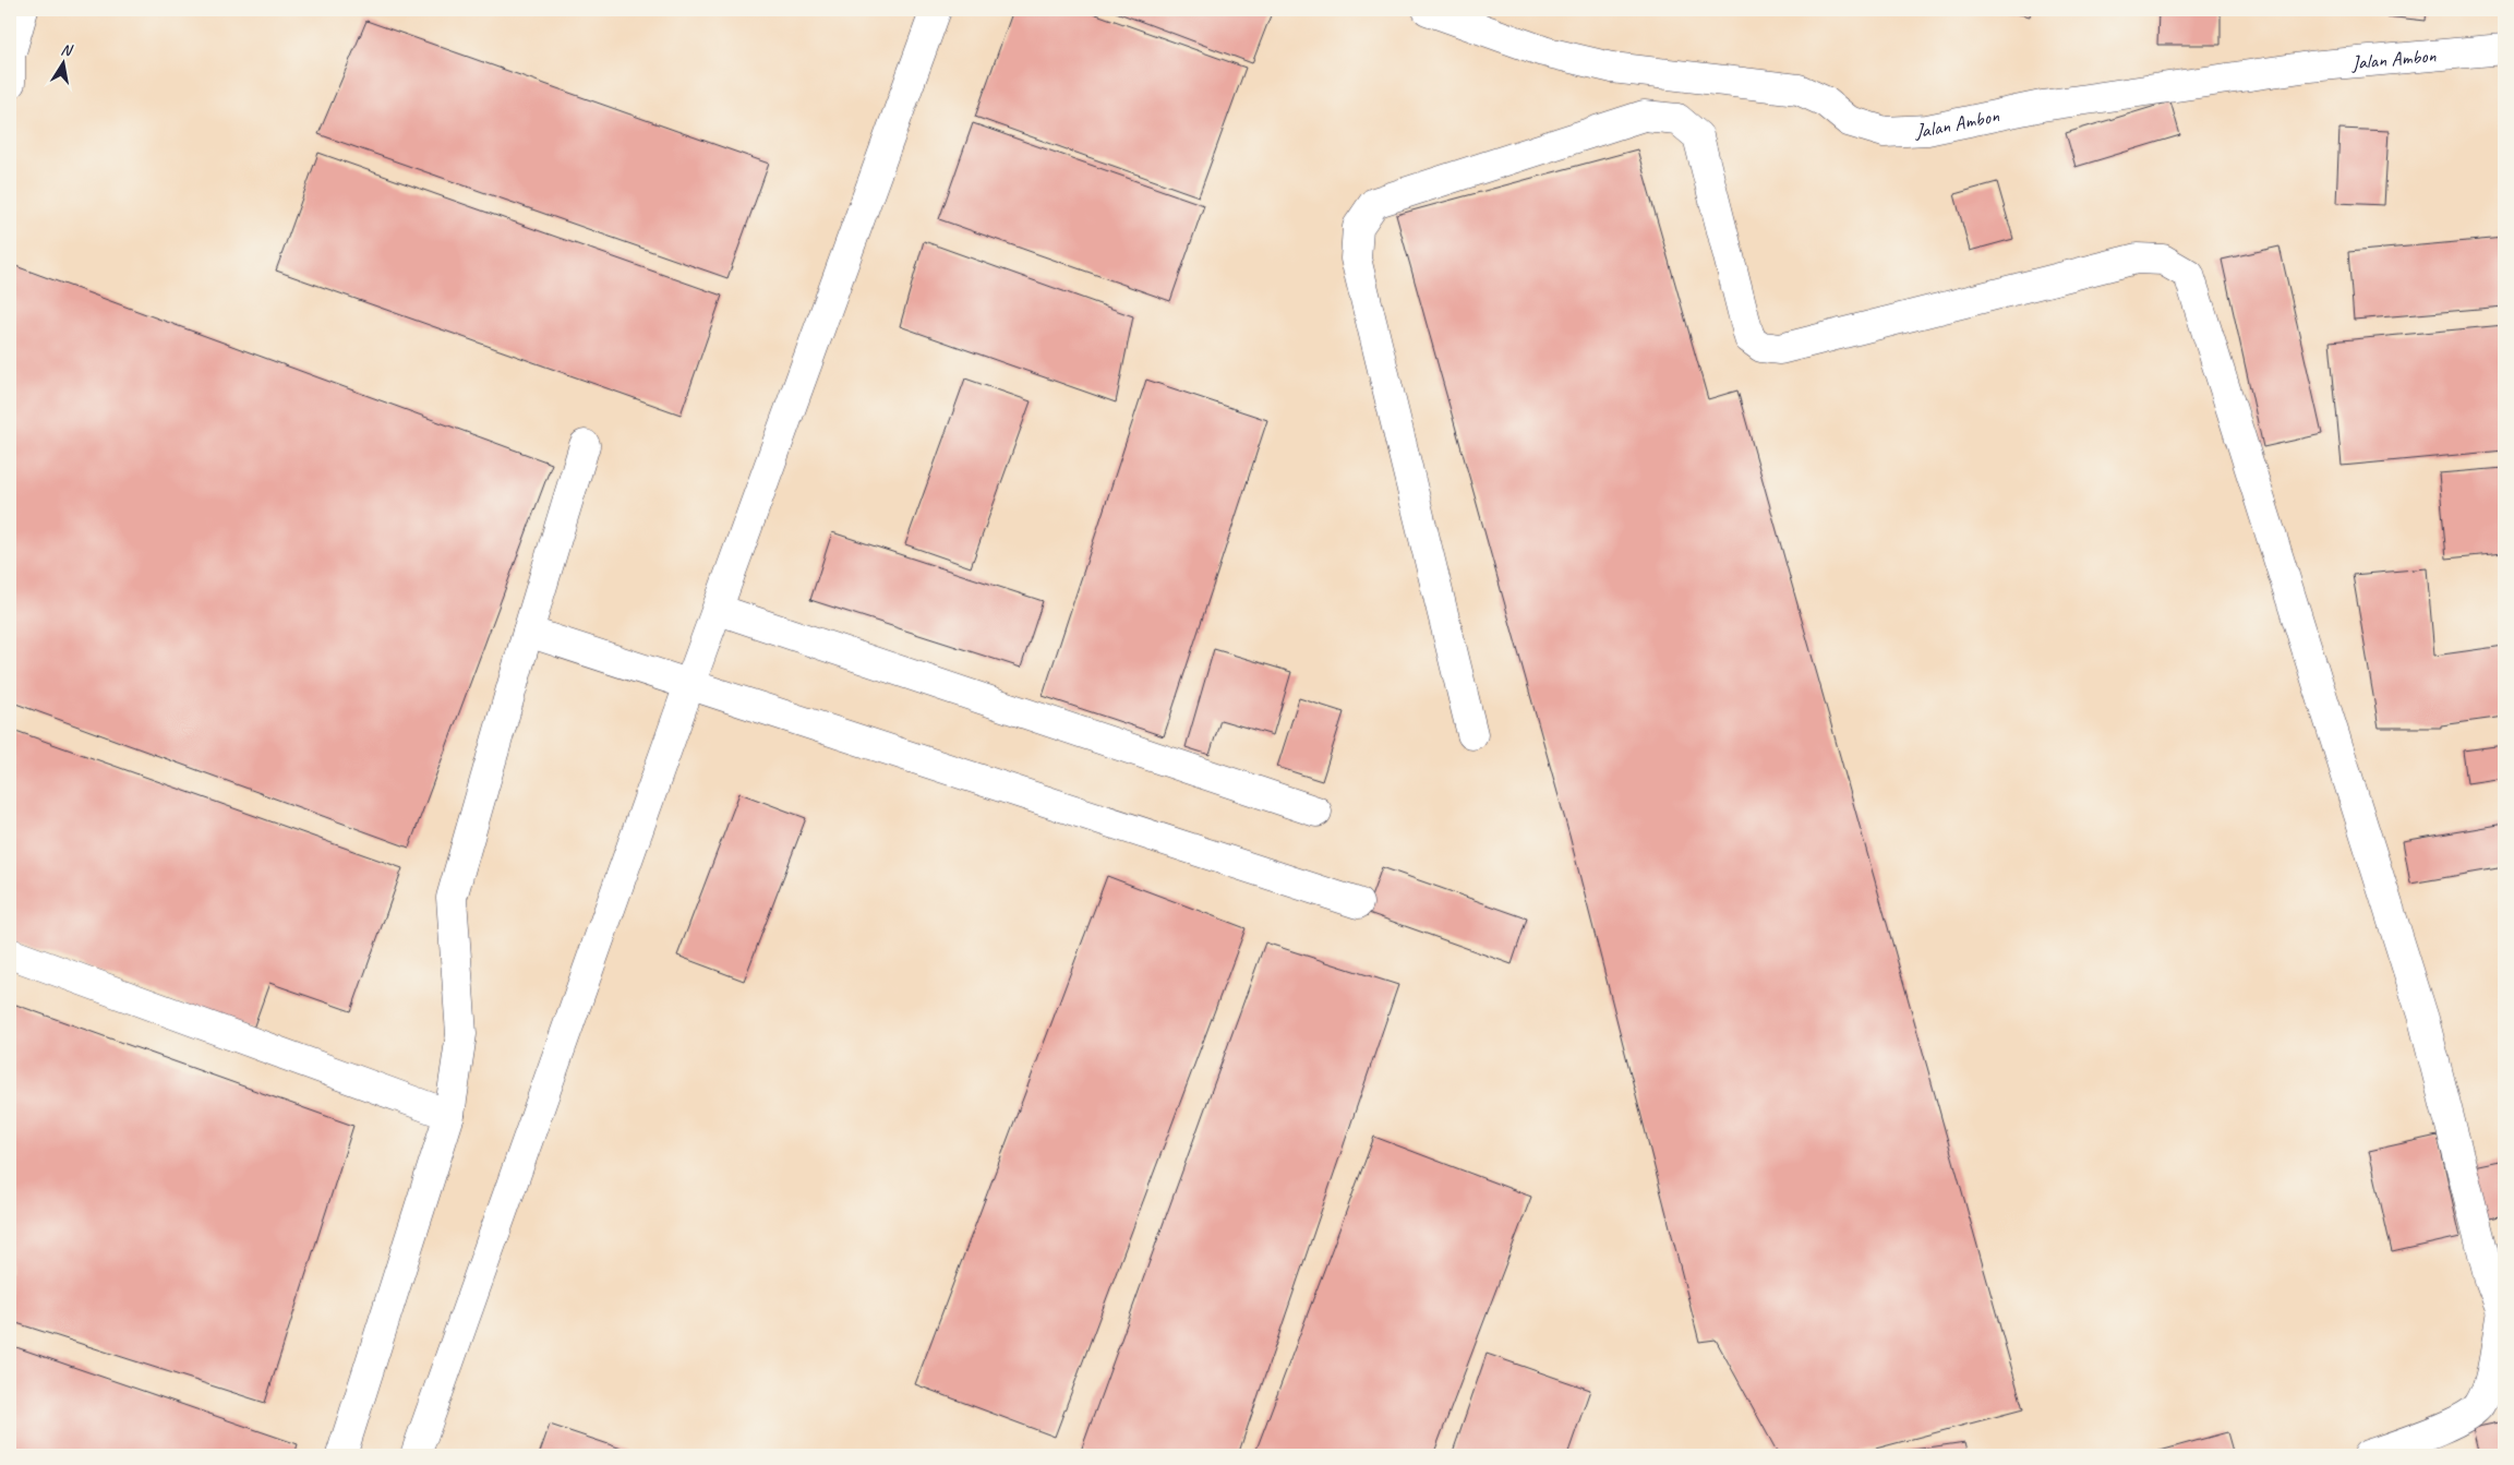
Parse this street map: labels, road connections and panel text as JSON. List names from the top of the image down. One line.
{"streets":{"street":["Jalan Ambon"]},"north":"top"}
